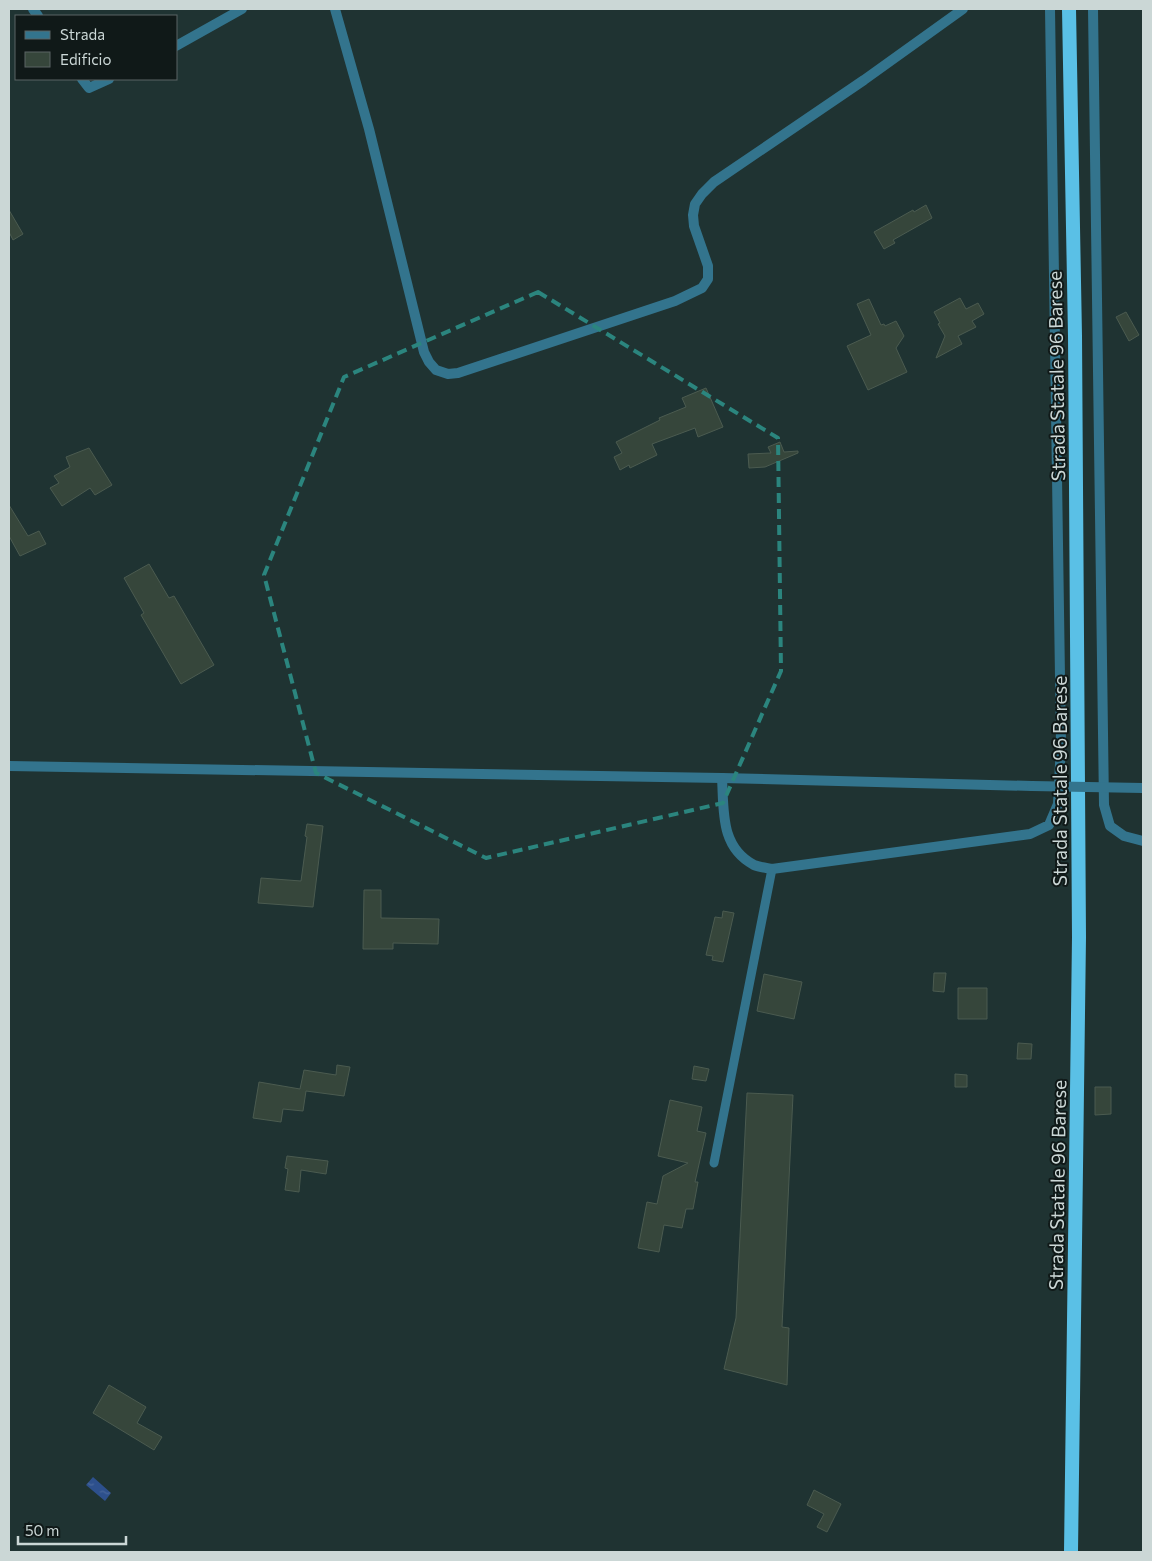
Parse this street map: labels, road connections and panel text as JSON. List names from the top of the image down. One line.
{"streets":{"highway":["Strada Statale 96 Barese"]},"legend":["Strada","Edificio"],"scale_bar":"50 m"}
